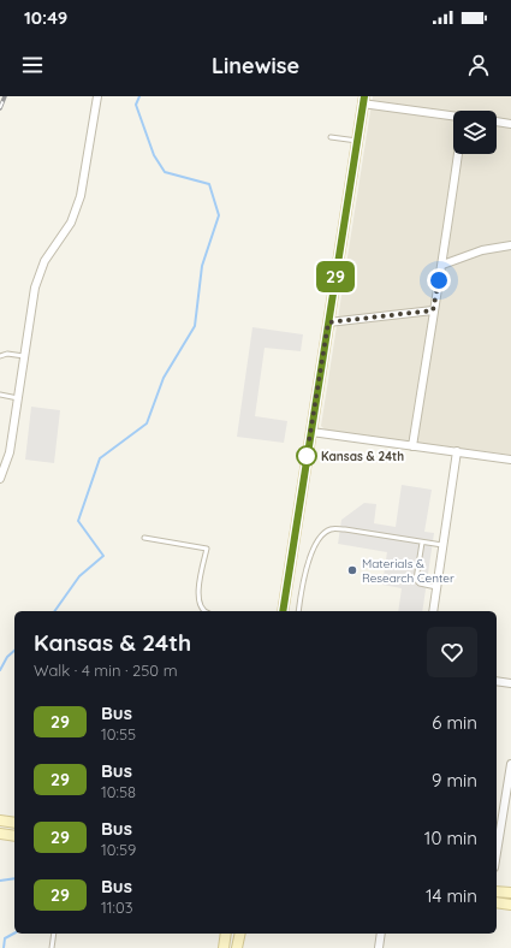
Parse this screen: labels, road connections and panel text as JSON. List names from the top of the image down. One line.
{"places":["Kansas & 24th","Materials & Research Center"],"lines":["bus line 29"],"page":{"status":"10:49","header":"Linewise","on_map":"29","heading":["Kansas & 24th","Walk · 4 min · 250 m"],"list":[{"mark":"29","name":"Bus","note":"10:55","value":"6 min"},{"mark":"29","name":"Bus","note":"10:58","value":"9 min"},{"mark":"29","name":"Bus","note":"10:59","value":"10 min"},{"mark":"29","name":"Bus","note":"11:03","value":"14 min"}]}}
